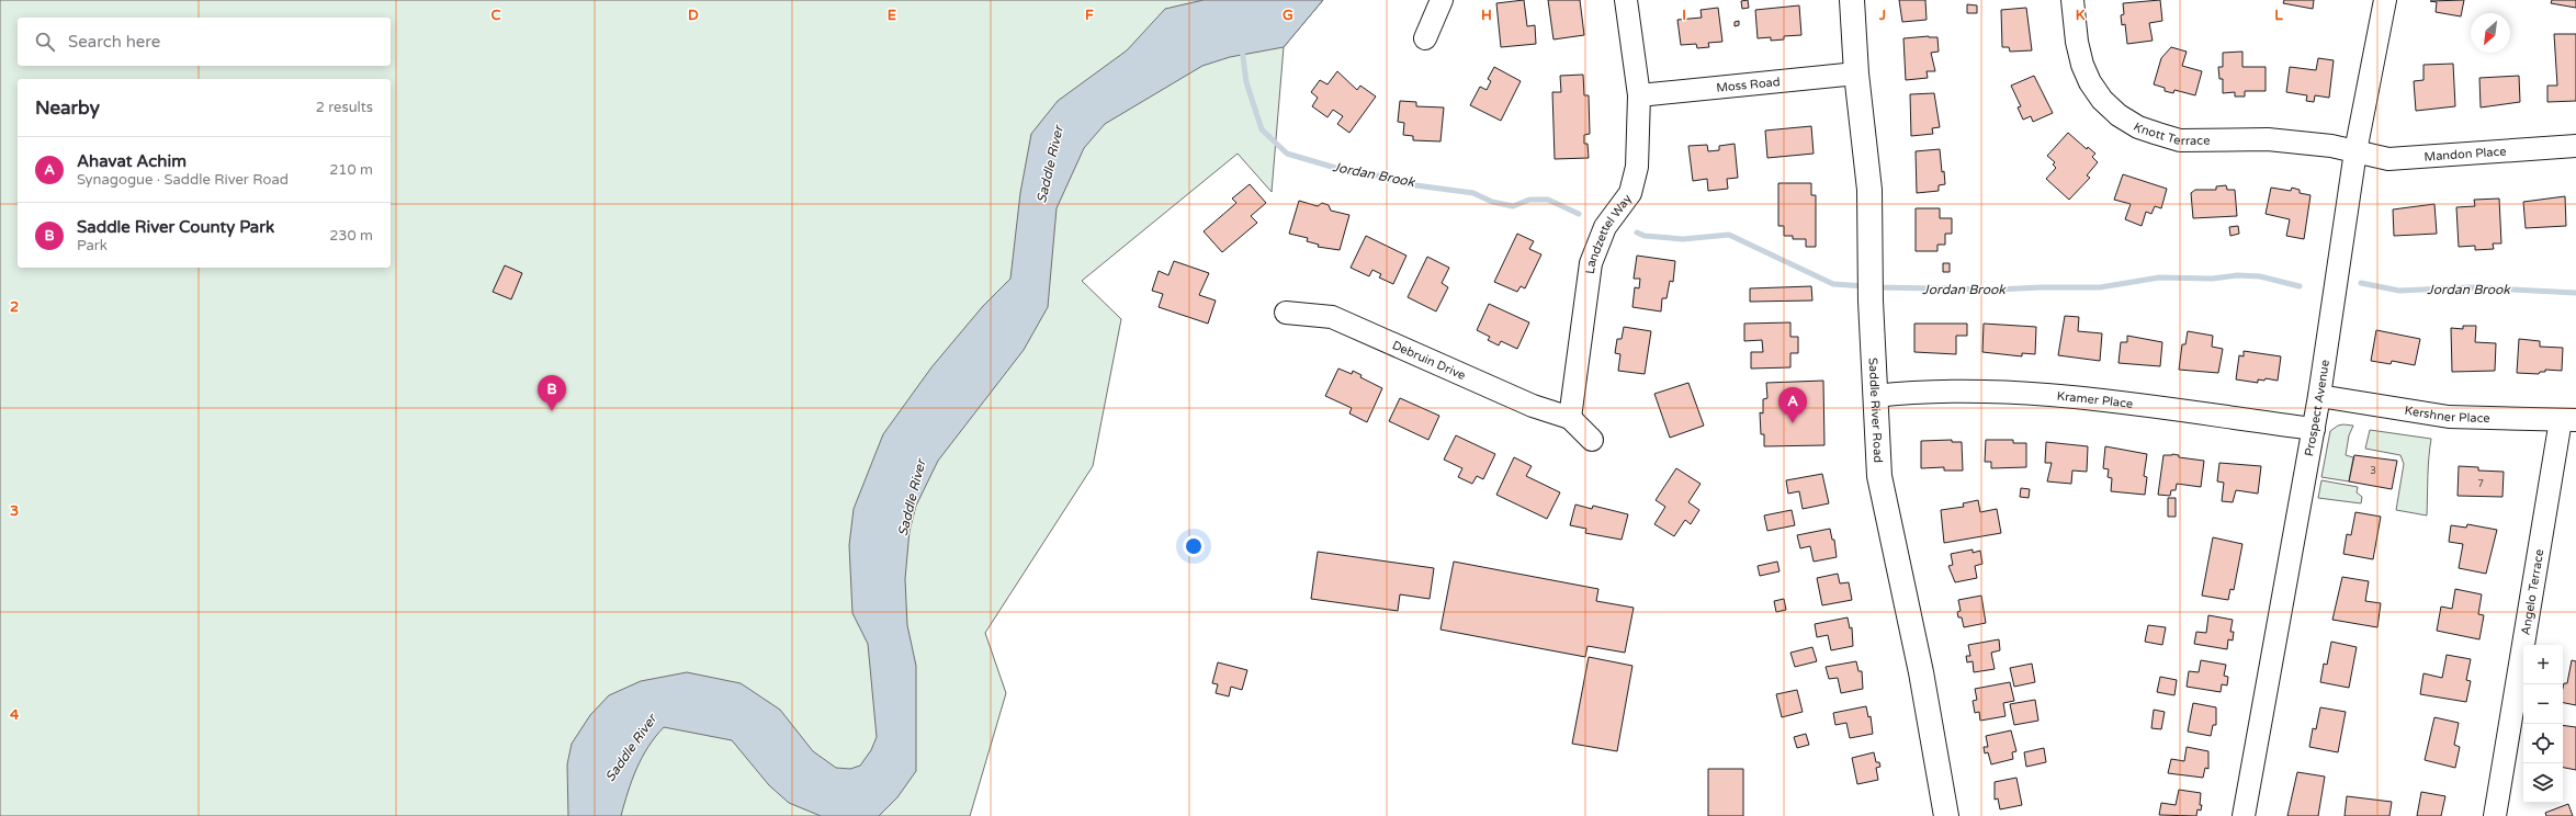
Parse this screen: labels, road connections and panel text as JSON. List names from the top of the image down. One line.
{"streets":{"main road":["Saddle River Road"],"street":["Moss Road","Knott Terrace","Mandon Place","Landzettel Way","Debruin Drive","Kramer Place","Prospect Avenue","Kershner Place","Angelo Terrace"]},"crossings":[["Moss Road","Landzettel Way"],["Moss Road","Saddle River Road"],["Knott Terrace","Mandon Place"],["Knott Terrace","Prospect Avenue"],["Mandon Place","Prospect Avenue"],["Landzettel Way","Debruin Drive"],["Kramer Place","Prospect Avenue"],["Kramer Place","Saddle River Road"],["Prospect Avenue","Kershner Place"],["Kershner Place","Angelo Terrace"]],"water":["Saddle River","Jordan Brook"],"house_numbers":["3","7"],"north":"bottom left","page":{"search":"Search here","heading":["Nearby","2 results"],"list":[{"mark":"A","name":"Ahavat Achim","note":"Synagogue · Saddle River Road","value":"210 m"},{"mark":"B","name":"Saddle River County Park","note":"Park","value":"230 m"}],"pins":["B","A"],"map_buttons":["+","−"]},"grid":{"columns":["C","D","E","F","G","H","I","J","K","L"],"rows":["2","3","4"]}}
